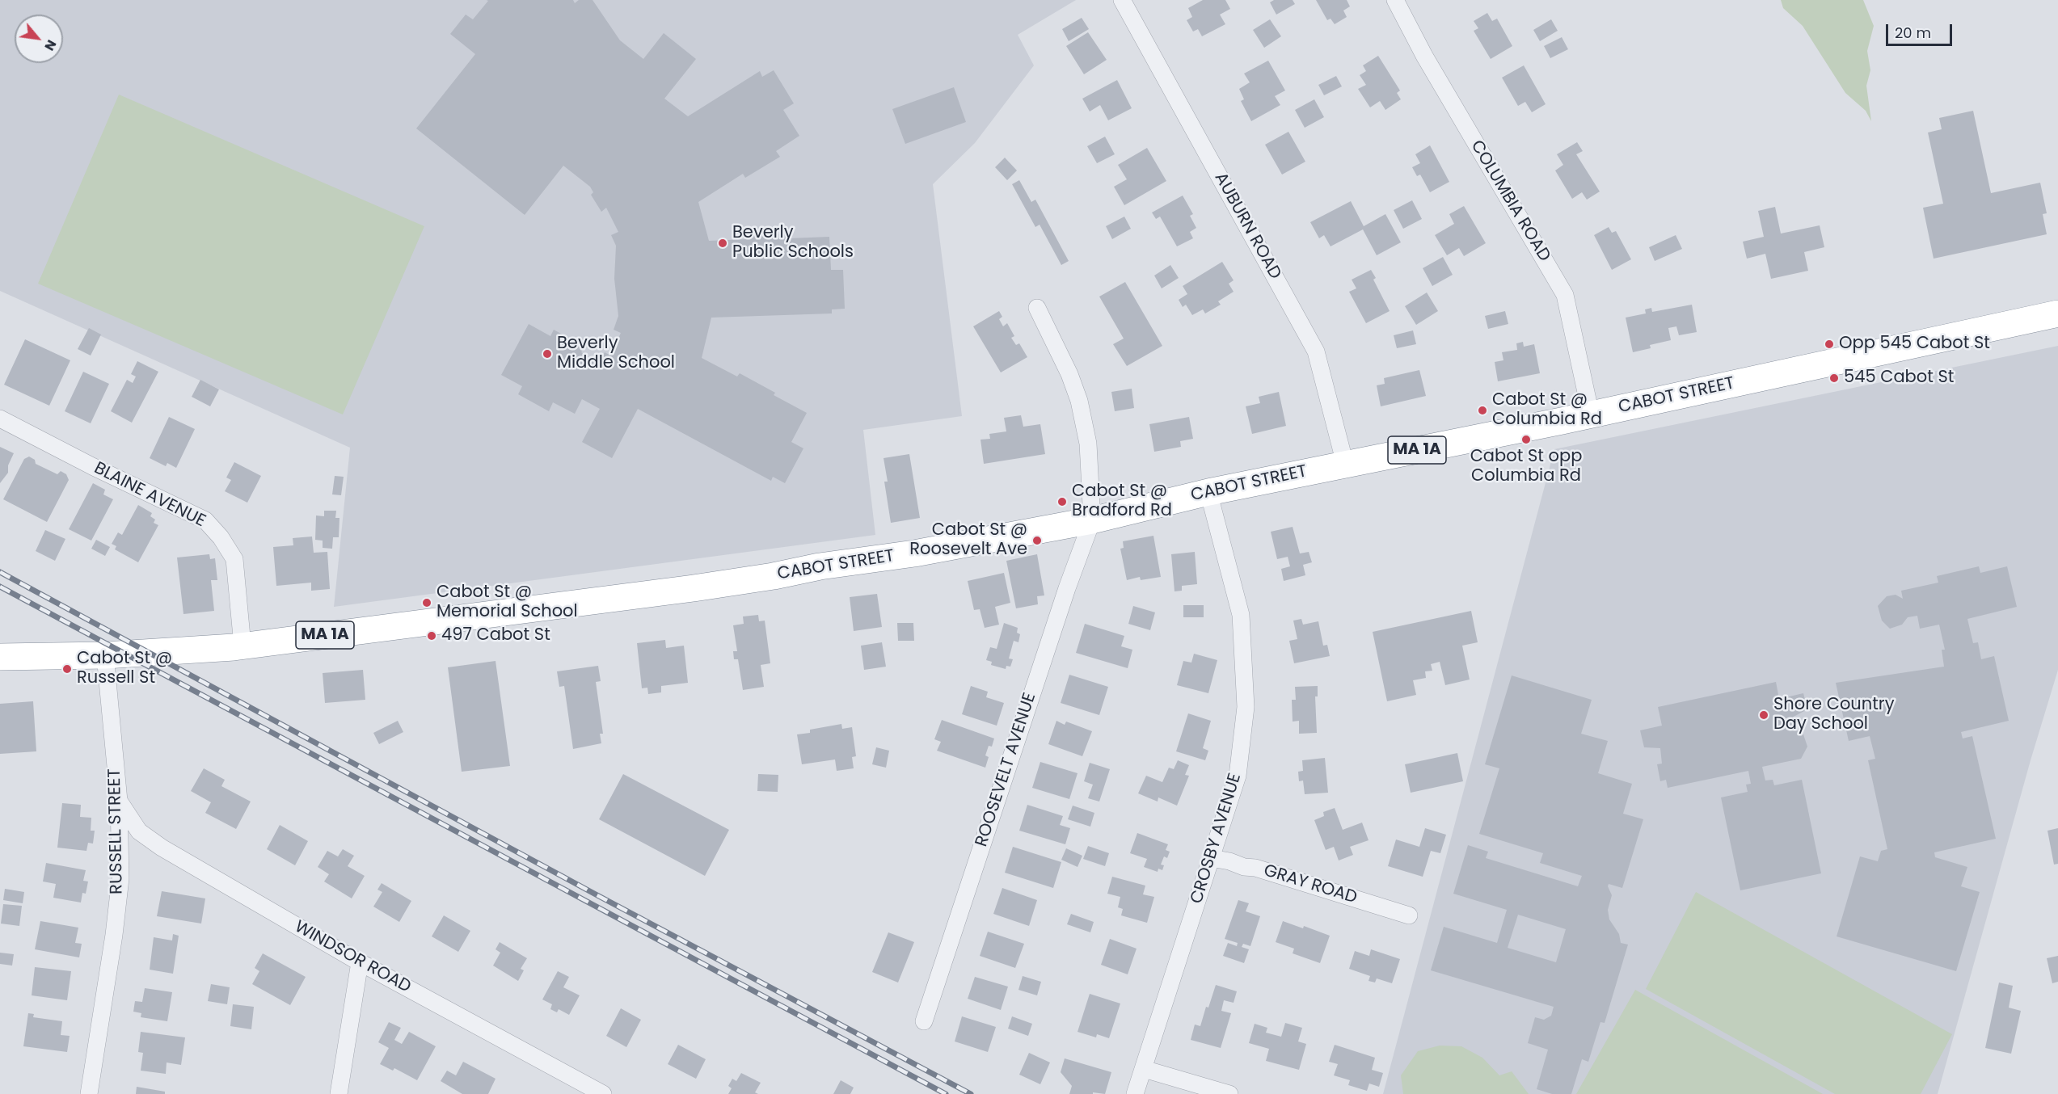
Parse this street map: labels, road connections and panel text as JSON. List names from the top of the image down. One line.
{"streets":{"highway":["CABOT STREET","MA 1A"],"street":["COLUMBIA ROAD","AUBURN ROAD","BLAINE AVENUE","ROOSEVELT AVENUE","RUSSELL STREET","CROSBY AVENUE","GRAY ROAD","WINDSOR ROAD"]},"crossings":[["COLUMBIA ROAD","CABOT STREET"],["AUBURN ROAD","CABOT STREET"],["CABOT STREET","BLAINE AVENUE"],["CABOT STREET","ROOSEVELT AVENUE"],["CABOT STREET","RUSSELL STREET"],["CABOT STREET","CROSBY AVENUE"],["RUSSELL STREET","WINDSOR ROAD"],["CROSBY AVENUE","GRAY ROAD"]],"places":["Beverly Public Schools","Opp 545 Cabot St","Beverly Middle School","545 Cabot St","Cabot St @ Columbia Rd","Cabot St opp Columbia Rd","Cabot St @ Bradford Rd","Cabot St @ Roosevelt Ave","Cabot St @ Memorial School","497 Cabot St","Cabot St @ Russell St","Shore Country Day School"],"scale_bar":"20 m","north":"bottom right"}
